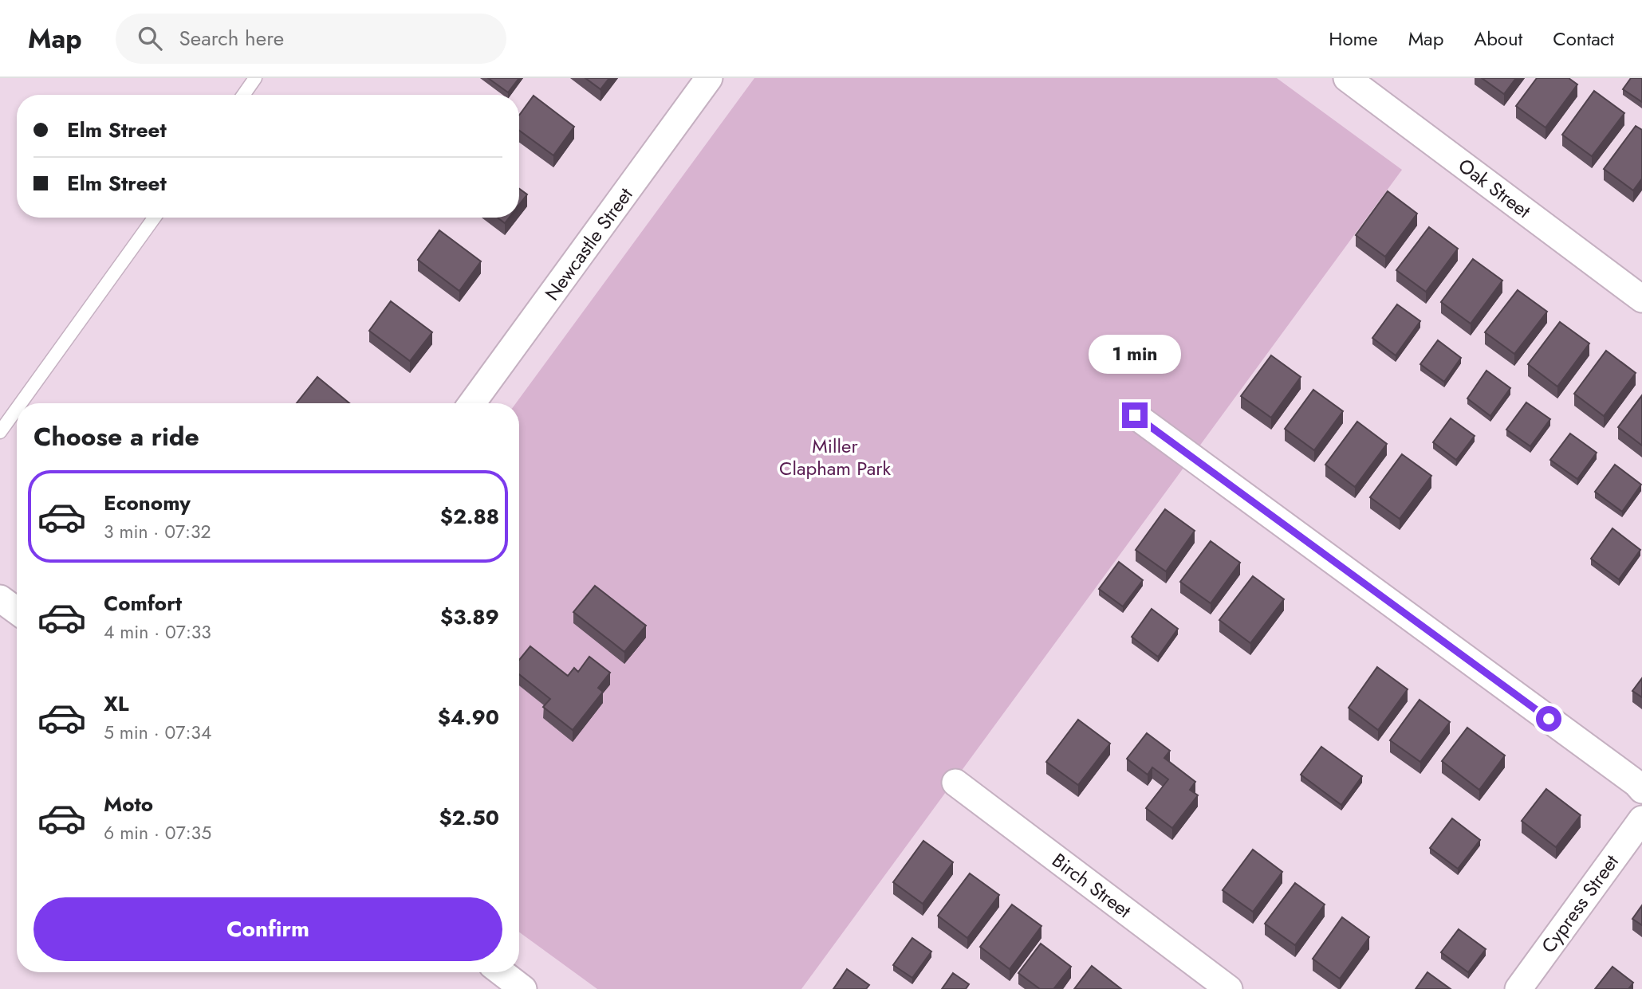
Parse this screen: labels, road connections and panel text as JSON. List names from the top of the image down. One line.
{"streets":{"street":["Oak Street","Newcastle Street","Birch Street","Cypress Street"]},"parks":["Miller Clapham Park"],"page":{"header":"Map","search":"Search here","nav":["Home","Map","About","Contact"],"banner":["Elm Street","Elm Street"],"bubble":"1 min","heading":"Choose a ride","list":[{"name":"Economy","note":"3 min · 07:32","value":"$2.88"},{"name":"Comfort","note":"4 min · 07:33","value":"$3.89"},{"name":"XL","note":"5 min · 07:34","value":"$4.90"},{"name":"Moto","note":"6 min · 07:35","value":"$2.50"}],"buttons":"Confirm"}}
